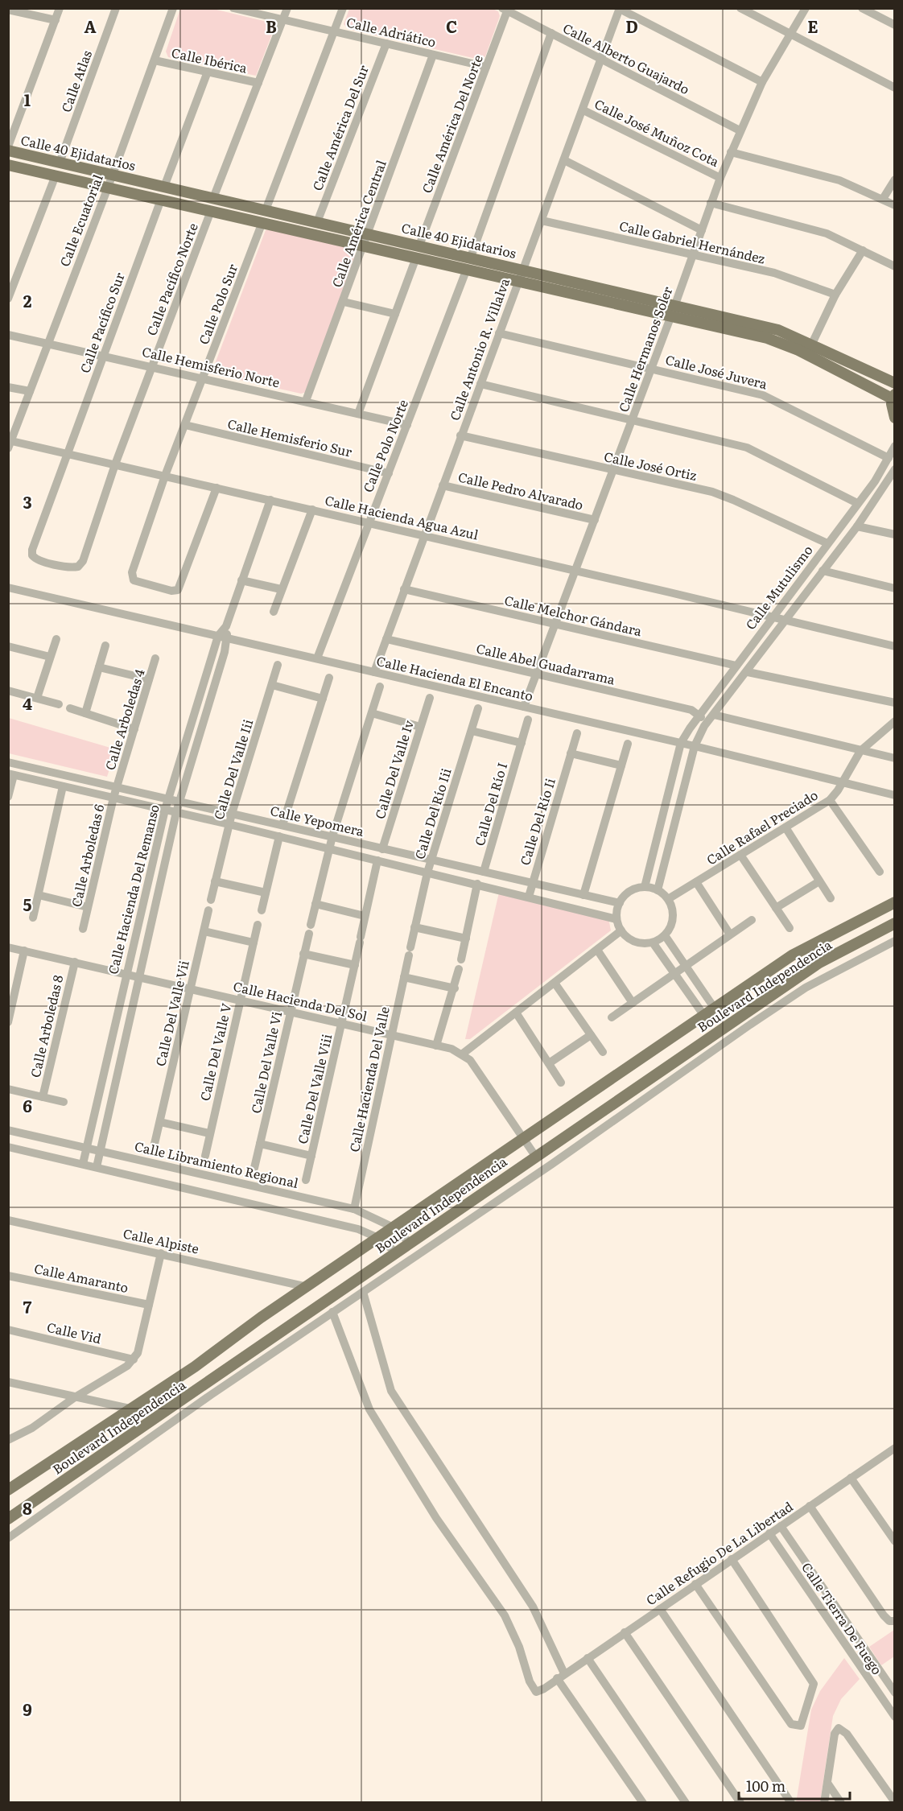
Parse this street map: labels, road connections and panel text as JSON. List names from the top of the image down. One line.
{"streets":{"main road":["Calle 40 Ejidatarios","Boulevard Independencia"],"street":["Calle Adriático","Calle Alberto Guajardo","Calle Ibérica","Calle Atlas","Calle América Del Norte","Calle América Del Sur","Calle José Muñoz Cota","Calle Ecuatorial","Calle América Central","Calle Gabriel Hernández","Calle Pacífico Norte","Calle Polo Sur","Calle Pacífico Sur","Calle Antonio R. Villalva","Calle Hermanos Soler","Calle Hemisferio Norte","Calle José Juvera","Calle Hemisferio Sur","Calle Polo Norte","Calle José Ortiz","Calle Pedro Alvarado","Calle Hacienda Agua Azul","Calle Mutulismo","Calle Melchor Gándara","Calle Abel Guadarrama","Calle Hacienda El Encanto","Calle Arboledas 4","Calle Del Valle Iii","Calle Del Valle Iv","Calle Del Río I","Calle Del Río Iii","Calle Yepomera","Calle Del Río Ii","Calle Rafael Preciado","Calle Arboledas 6","Calle Hacienda Del Remanso","Calle Hacienda Del Sol","Calle Del Valle Vii","Calle Arboledas 8","Calle Del Valle V","Calle Del Valle Vi","Calle Hacienda Del Valle","Calle Del Valle Viii","Calle Libramiento Regional","Calle Alpiste","Calle Amaranto","Calle Vid","Calle Refugio De La Libertad","Calle Tierra De Fuego"]},"crossings":[["Calle Adriático","Calle América Del Norte"],["Calle Adriático","Calle América Del Sur"],["Calle Adriático","Calle América Central"],["Calle Alberto Guajardo","Calle América Del Norte"],["Calle Alberto Guajardo","Calle Antonio R. Villalva"],["Calle Alberto Guajardo","Calle Hermanos Soler"],["Calle Ibérica","Calle Ecuatorial"],["Calle Atlas","Calle 40 Ejidatarios"],["Calle América Del Norte","Calle 40 Ejidatarios"],["Calle América Del Sur","Calle 40 Ejidatarios"],["Calle José Muñoz Cota","Calle Antonio R. Villalva"],["Calle José Muñoz Cota","Calle Hermanos Soler"],["Calle 40 Ejidatarios","Calle Ecuatorial"],["Calle 40 Ejidatarios","Calle América Central"],["Calle 40 Ejidatarios","Calle Pacífico Norte"],["Calle 40 Ejidatarios","Calle Polo Sur"],["Calle 40 Ejidatarios","Calle Pacífico Sur"],["Calle 40 Ejidatarios","Calle Antonio R. Villalva"],["Calle 40 Ejidatarios","Calle Hermanos Soler"],["Calle 40 Ejidatarios","Calle Polo Norte"],["Calle Ecuatorial","Calle Hemisferio Norte"],["Calle Ecuatorial","Calle Hacienda Agua Azul"],["Calle América Central","Calle Hemisferio Norte"],["Calle Gabriel Hernández","Calle Antonio R. Villalva"],["Calle Gabriel Hernández","Calle Hermanos Soler"],["Calle Pacífico Norte","Calle Pacífico Sur"],["Calle Pacífico Norte","Calle Hemisferio Norte"],["Calle Pacífico Norte","Calle Hacienda Agua Azul"],["Calle Polo Sur","Calle Hemisferio Norte"],["Calle Polo Sur","Calle Hemisferio Sur"],["Calle Polo Sur","Calle Hacienda Agua Azul"],["Calle Pacífico Sur","Calle Hemisferio Norte"],["Calle Pacífico Sur","Calle Hacienda Agua Azul"],["Calle Antonio R. Villalva","Calle José Juvera"],["Calle Antonio R. Villalva","Calle José Ortiz"],["Calle Antonio R. Villalva","Calle Pedro Alvarado"],["Calle Antonio R. Villalva","Calle Hacienda Agua Azul"],["Calle Antonio R. Villalva","Calle Melchor Gándara"],["Calle Antonio R. Villalva","Calle Abel Guadarrama"],["Calle Antonio R. Villalva","Calle Hacienda El Encanto"],["Calle Hermanos Soler","Calle José Juvera"],["Calle Hermanos Soler","Calle José Ortiz"],["Calle Hermanos Soler","Calle Pedro Alvarado"],["Calle Hermanos Soler","Calle Hacienda Agua Azul"],["Calle Hermanos Soler","Calle Melchor Gándara"],["Calle Hermanos Soler","Calle Abel Guadarrama"],["Calle Hermanos Soler","Calle Hacienda El Encanto"],["Calle Hemisferio Norte","Calle Polo Norte"],["Calle José Juvera","Calle Mutulismo"],["Calle Hemisferio Sur","Calle Polo Norte"],["Calle Polo Norte","Calle Hacienda Agua Azul"],["Calle Polo Norte","Calle Hacienda El Encanto"],["Calle José Ortiz","Calle Mutulismo"],["Calle Hacienda Agua Azul","Calle Mutulismo"],["Calle Hacienda Agua Azul","Calle Hacienda Del Remanso"],["Calle Mutulismo","Calle Melchor Gándara"],["Calle Mutulismo","Calle Abel Guadarrama"],["Calle Mutulismo","Calle Hacienda El Encanto"],["Calle Mutulismo","Calle Yepomera"],["Calle Mutulismo","Calle Rafael Preciado"],["Calle Hacienda El Encanto","Calle Rafael Preciado"],["Calle Hacienda El Encanto","Calle Hacienda Del Remanso"],["Calle Arboledas 4","Calle Yepomera"],["Calle Arboledas 4","Calle Arboledas 6"],["Calle Del Valle Iii","Calle Yepomera"],["Calle Del Valle Iv","Calle Yepomera"],["Calle Del Río I","Calle Yepomera"],["Calle Del Río Iii","Calle Yepomera"],["Calle Del Río Iii","Calle Hacienda Del Valle"],["Calle Yepomera","Calle Del Río Ii"],["Calle Yepomera","Calle Rafael Preciado"],["Calle Yepomera","Calle Arboledas 6"],["Calle Yepomera","Calle Hacienda Del Remanso"],["Calle Hacienda Del Remanso","Calle Hacienda Del Sol"],["Calle Hacienda Del Remanso","Calle Libramiento Regional"],["Boulevard Independencia","Calle Libramiento Regional"],["Boulevard Independencia","Calle Alpiste"],["Calle Hacienda Del Sol","Calle Del Valle Vii"],["Calle Hacienda Del Sol","Calle Arboledas 8"],["Calle Hacienda Del Sol","Calle Del Valle V"],["Calle Hacienda Del Sol","Calle Del Valle Vi"],["Calle Hacienda Del Sol","Calle Hacienda Del Valle"],["Calle Hacienda Del Sol","Calle Del Valle Viii"],["Calle Del Valle Vi","Calle Del Valle Viii"],["Calle Hacienda Del Valle","Calle Libramiento Regional"],["Calle Refugio De La Libertad","Calle Tierra De Fuego"]],"scale_bar":"100 m","grid":{"columns":["A","B","C","D","E"],"rows":["1","2","3","4","5","6","7","8","9"]}}
